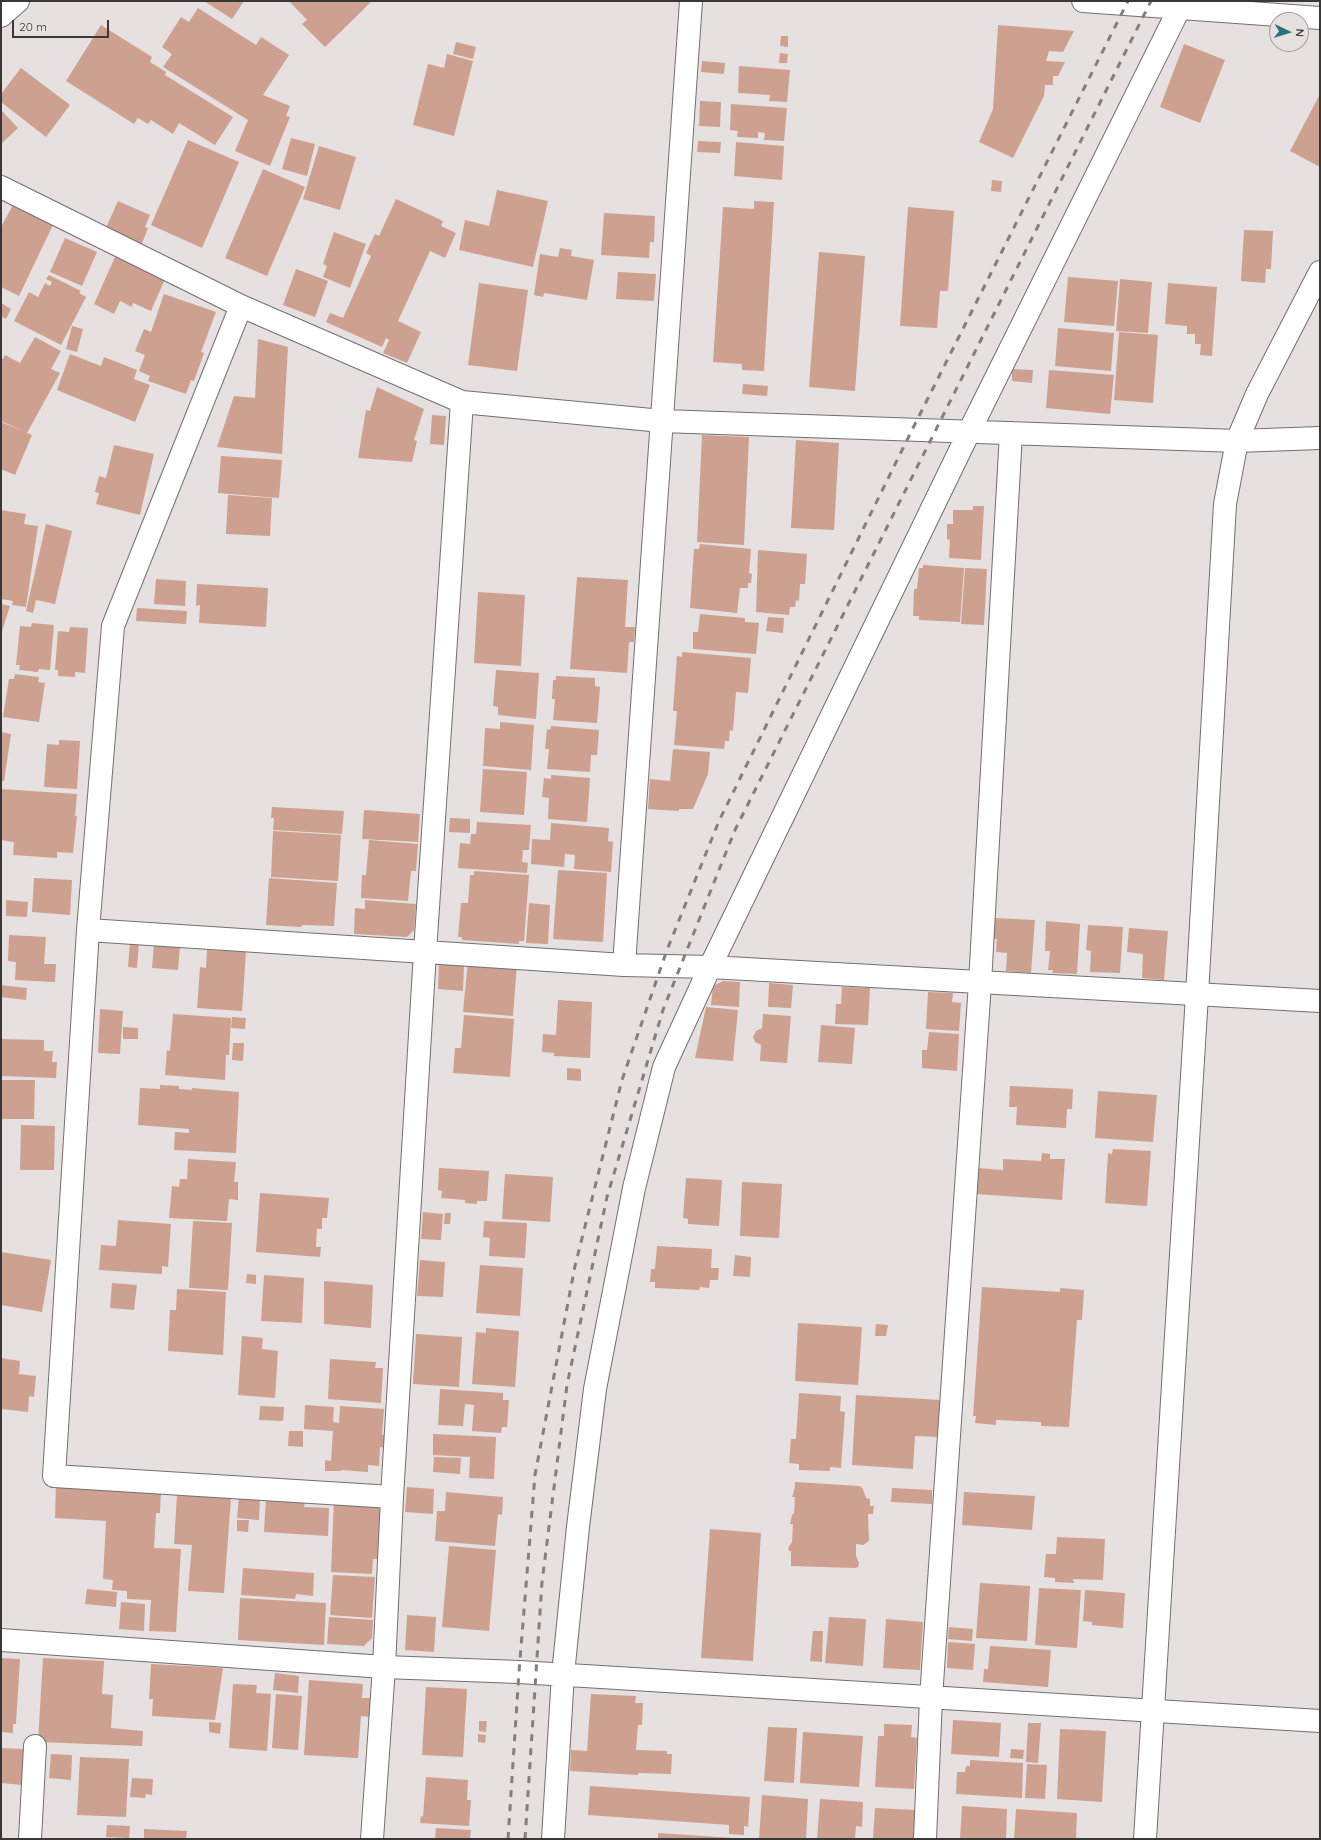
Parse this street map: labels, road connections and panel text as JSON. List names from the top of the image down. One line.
{"scale_bar":"20 m","north":"right"}
